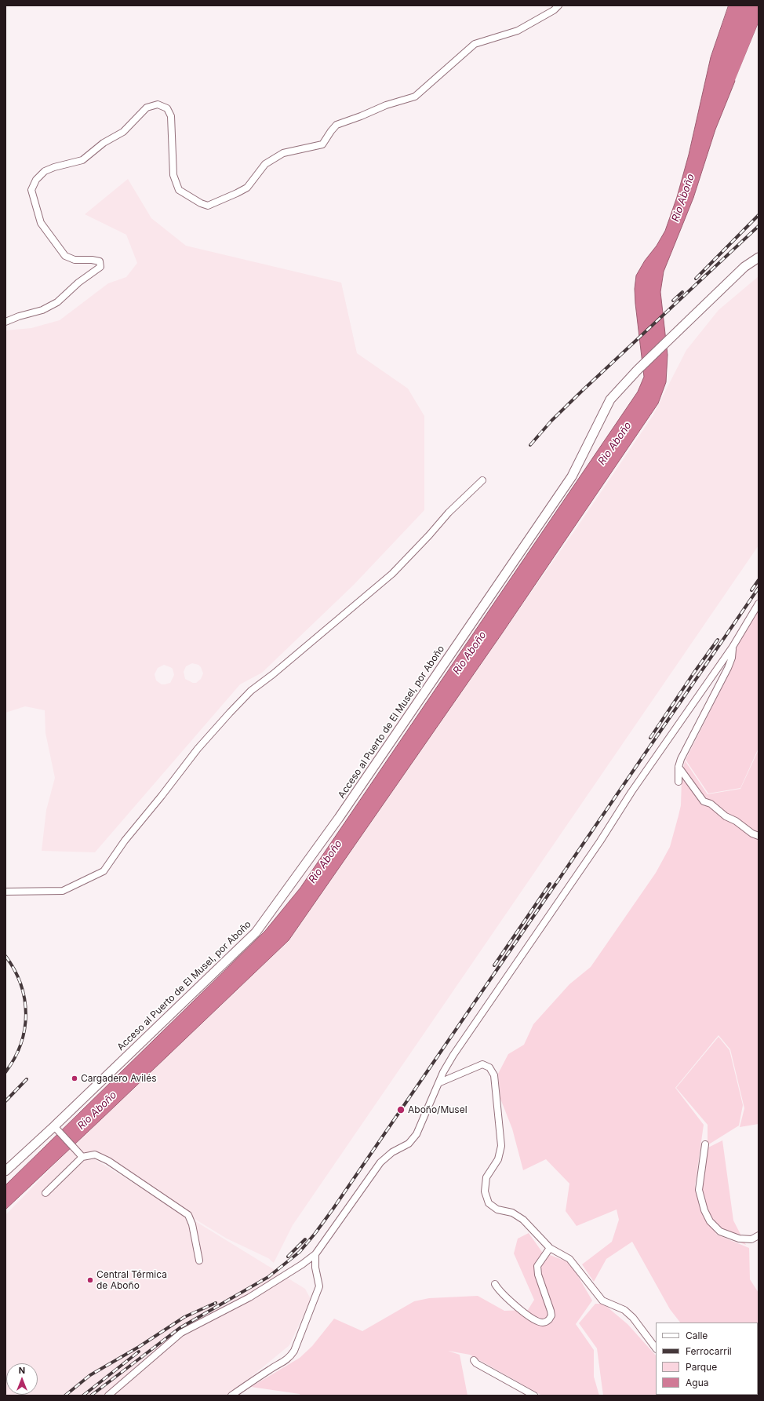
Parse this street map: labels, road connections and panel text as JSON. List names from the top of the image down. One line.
{"streets":{"street":["Acceso al Puerto de El Musel, por Aboño"]},"water":["Rio Aboño"],"places":["Cargadero Avilés","Aboño/Musel","Central Térmica de Aboño"],"legend":["Calle","Ferrocarril","Parque","Agua"],"north":"top"}
